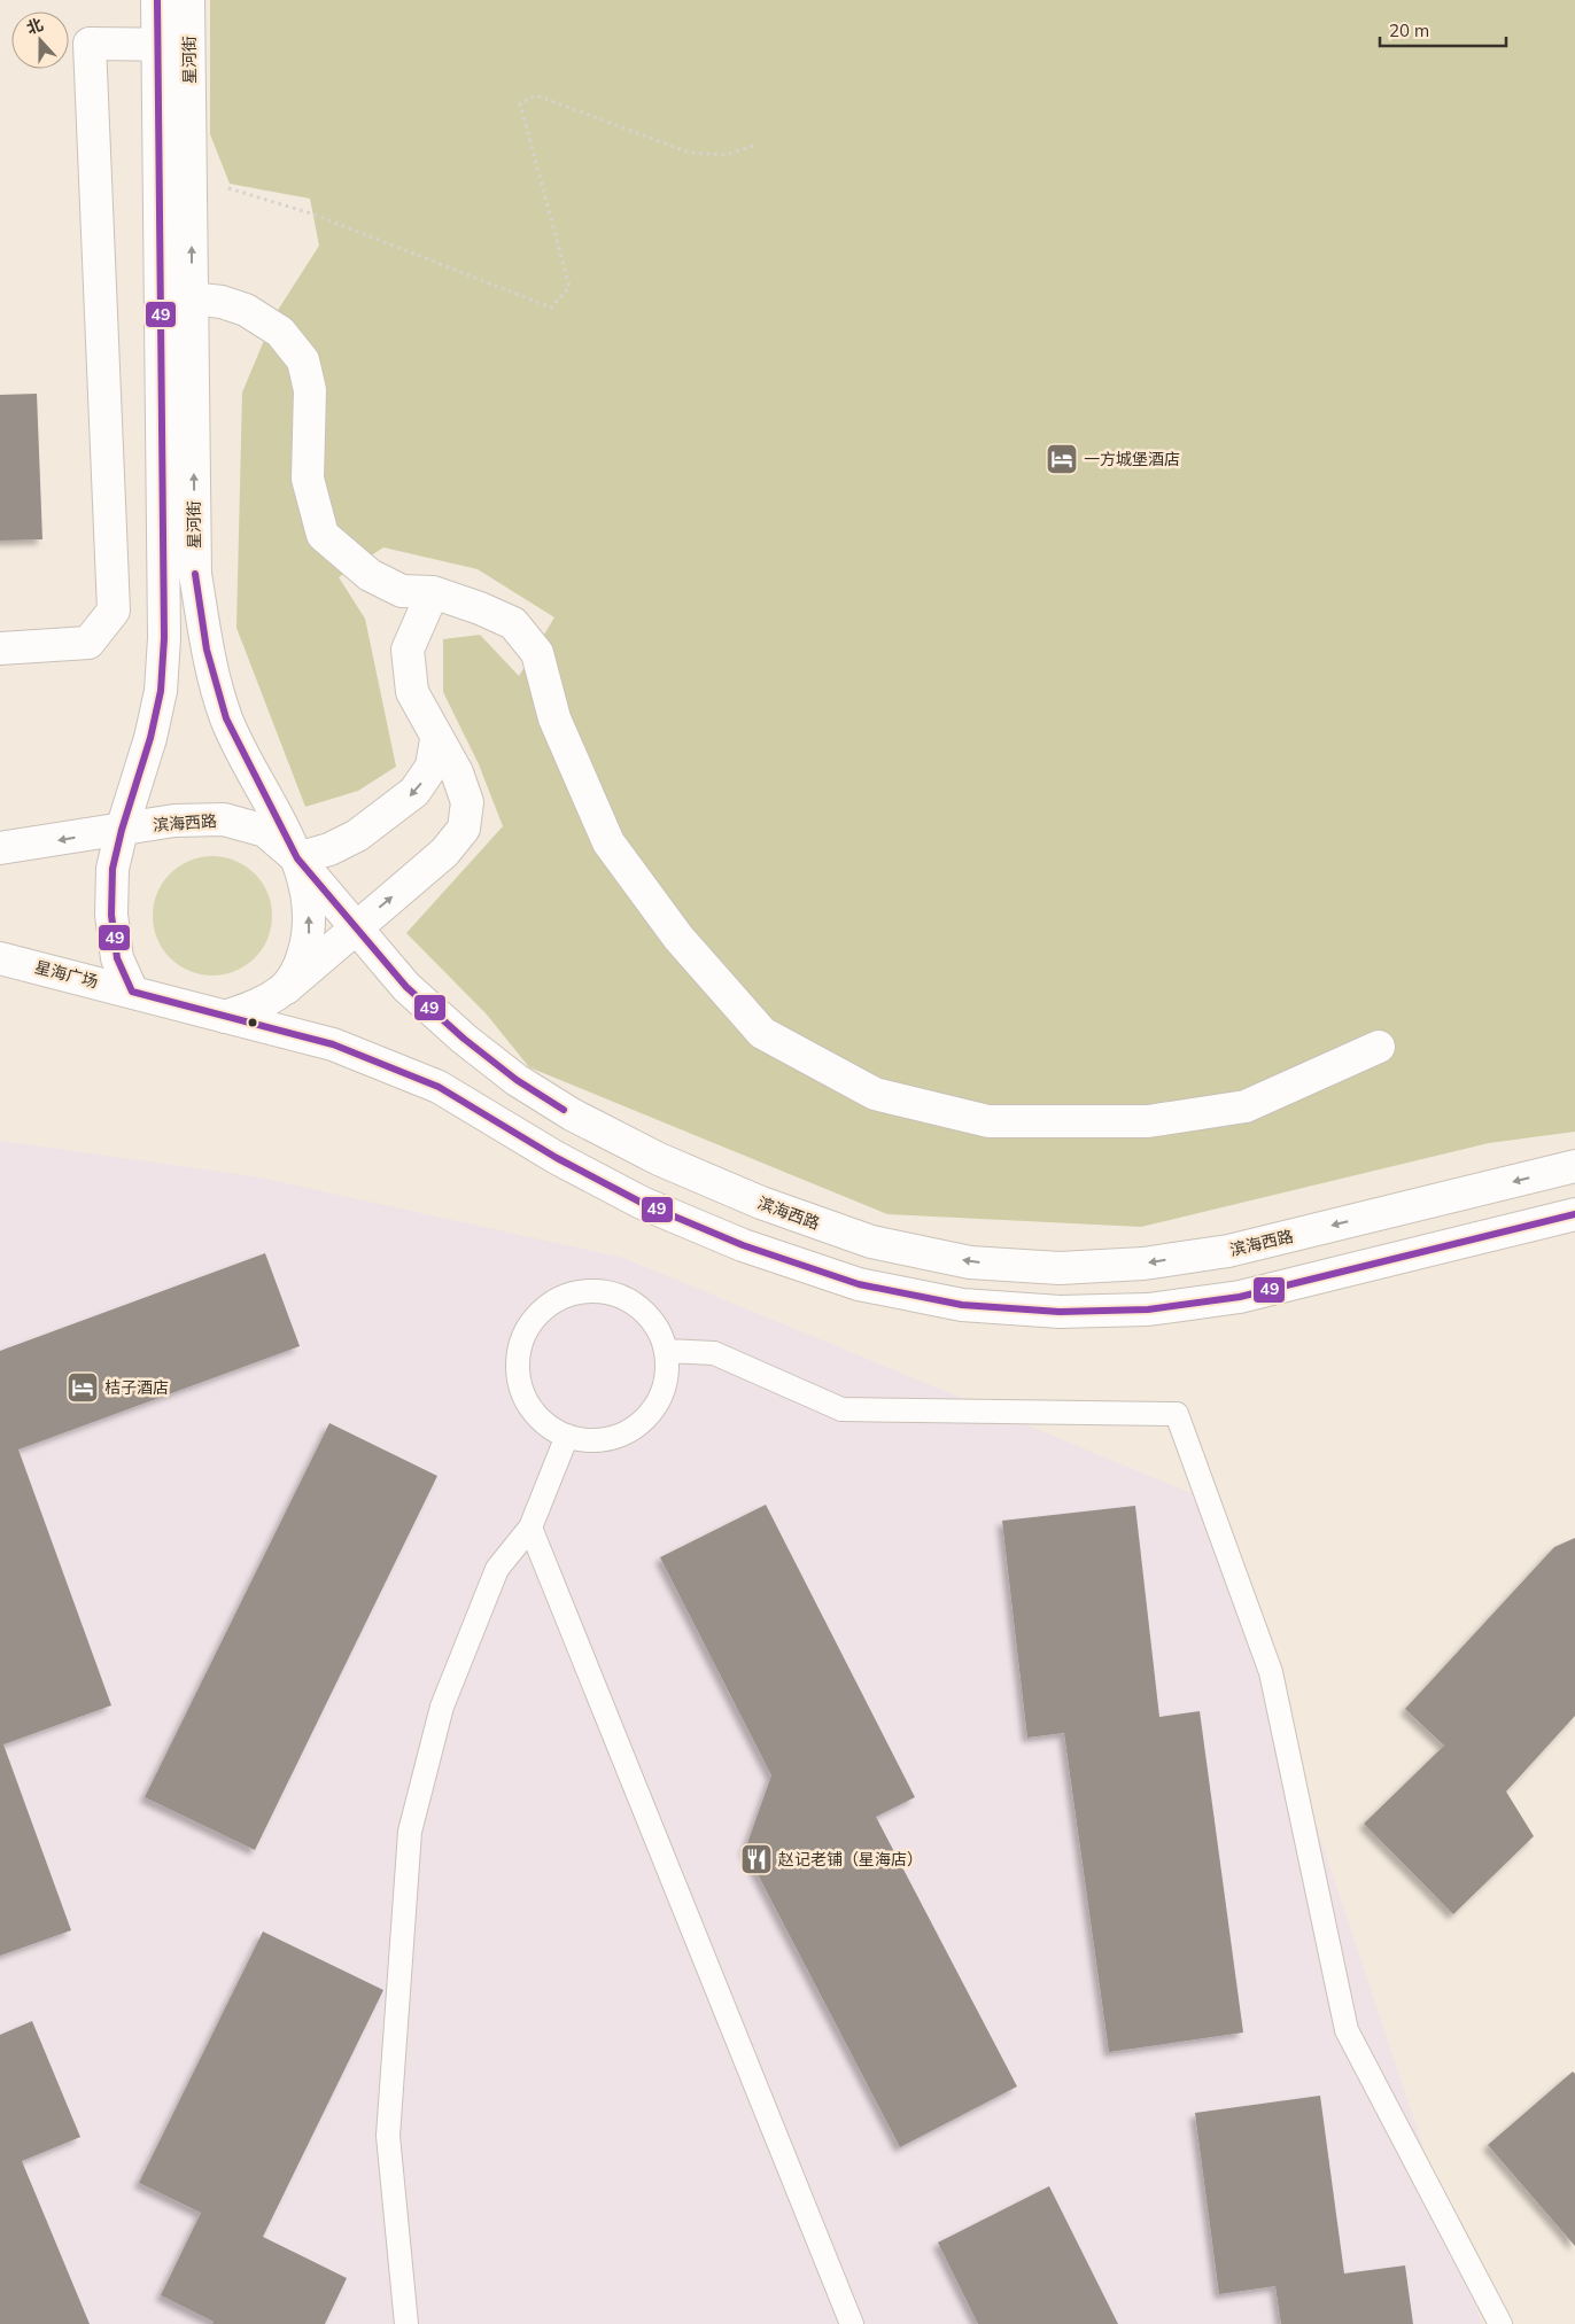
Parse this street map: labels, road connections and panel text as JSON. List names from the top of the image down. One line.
{"streets":{"main road":["星河街","滨海西路","星海广场"]},"crossings":[["星河街","滨海西路"],["星河街","星海广场"]],"places":{"hotel":["一方城堡酒店","桔子酒店"],"restaurant":["赵记老铺（星海店）"]},"lines":["transit line 49"],"scale_bar":"20 m","north":"top"}
